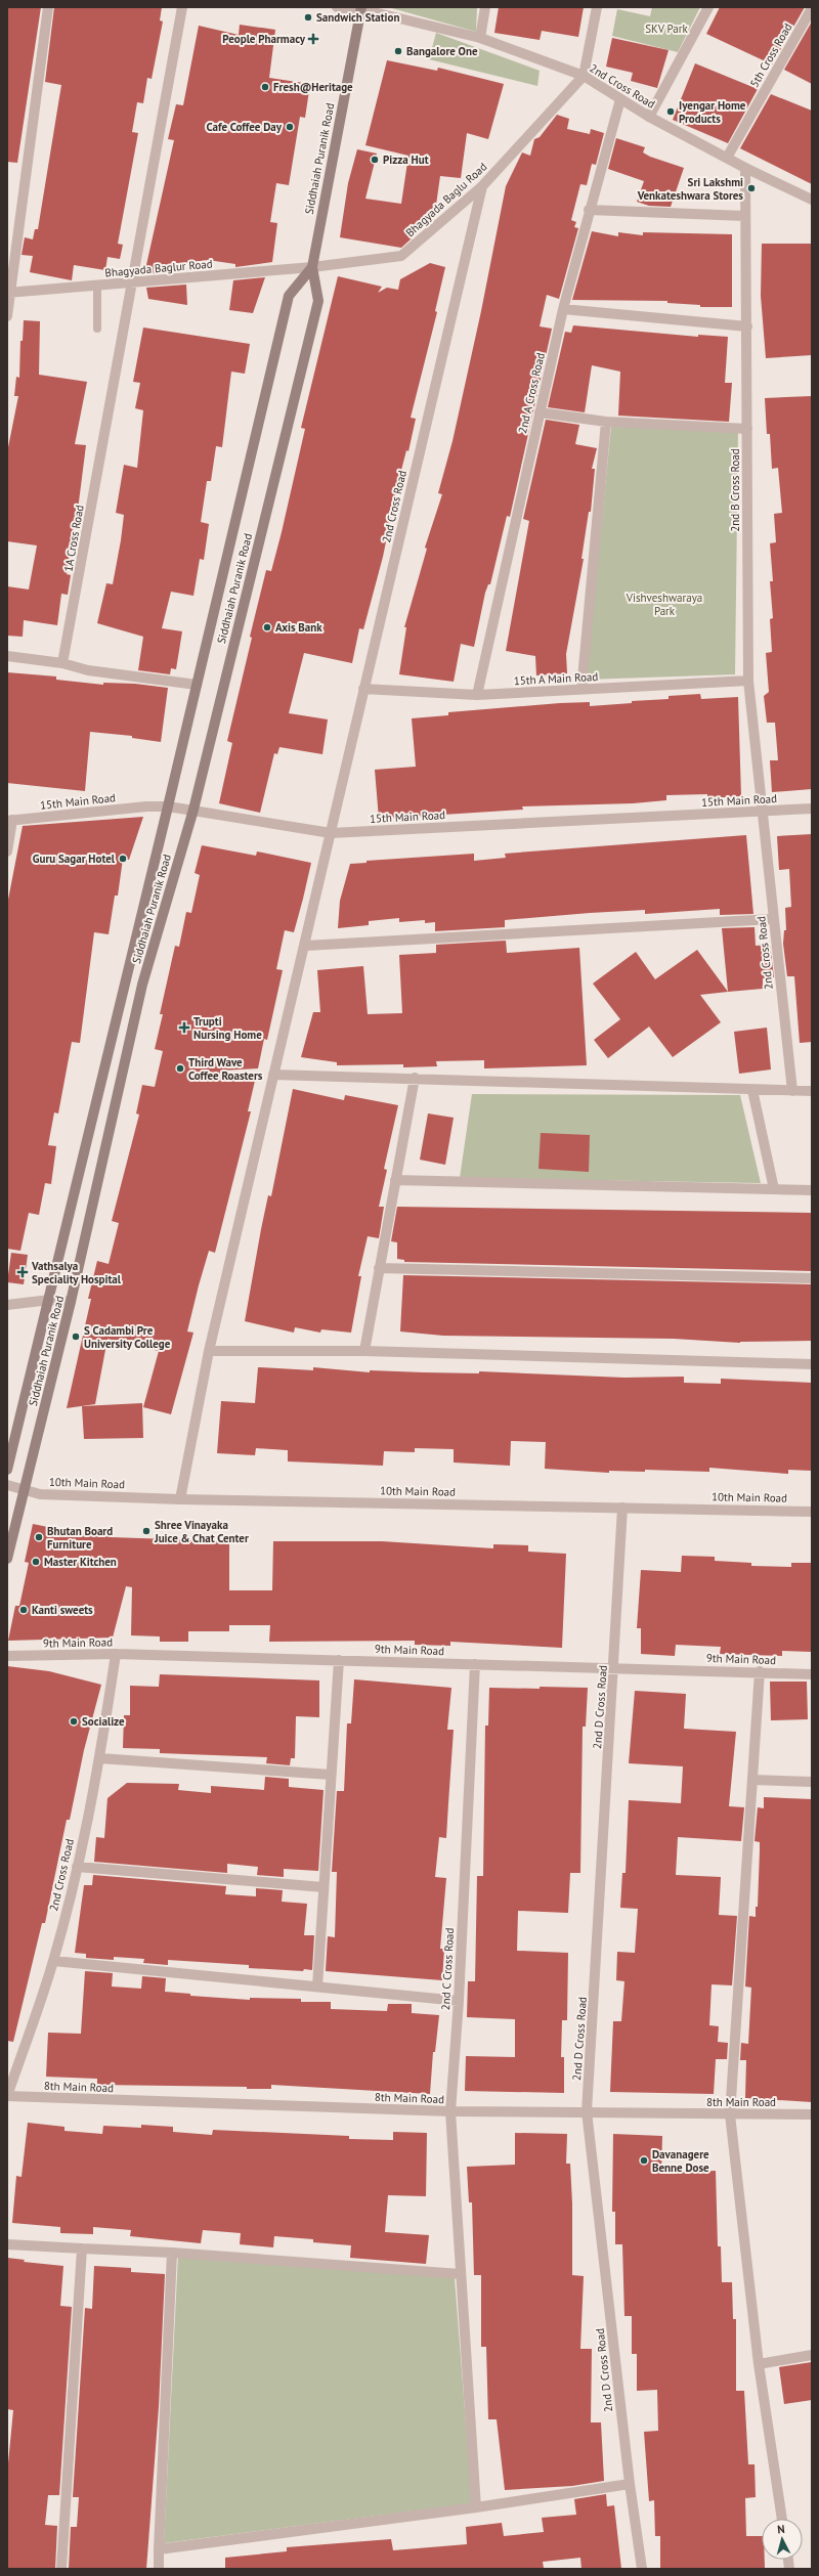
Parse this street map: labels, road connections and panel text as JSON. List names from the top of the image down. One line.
{"streets":{"main road":["Siddhaiah Puranik Road"],"street":["5th Cross Road","2nd Cross Road","Bhagyada Baglu Road","Bhagyada Baglur Road","2nd A Cross Road","2nd B Cross Road","1A Cross Road","15th A Main Road","15th Main Road","10th Main Road","9th Main Road","2nd D Cross Road","2nd C Cross Road","8th Main Road"]},"crossings":[["5th Cross Road","2nd Cross Road"],["2nd Cross Road","Siddhaiah Puranik Road"],["2nd Cross Road","Bhagyada Baglu Road"],["2nd Cross Road","2nd A Cross Road"],["2nd Cross Road","2nd B Cross Road"],["2nd Cross Road","15th A Main Road"],["2nd Cross Road","15th Main Road"],["2nd Cross Road","10th Main Road"],["2nd Cross Road","9th Main Road"],["2nd Cross Road","8th Main Road"],["Siddhaiah Puranik Road","Bhagyada Baglu Road"],["Siddhaiah Puranik Road","Bhagyada Baglur Road"],["Siddhaiah Puranik Road","15th Main Road"],["Siddhaiah Puranik Road","10th Main Road"],["Bhagyada Baglu Road","Bhagyada Baglur Road"],["Bhagyada Baglur Road","1A Cross Road"],["2nd A Cross Road","15th A Main Road"],["2nd B Cross Road","15th A Main Road"],["2nd B Cross Road","15th Main Road"],["10th Main Road","2nd D Cross Road"],["9th Main Road","2nd D Cross Road"],["9th Main Road","2nd C Cross Road"],["2nd D Cross Road","8th Main Road"],["2nd C Cross Road","8th Main Road"]],"parks":["SKV Park","Vishveshwaraya Park"],"places":{"other":["Sandwich Station","Bangalore One","Fresh@Heritage","Iyengar Home Products","Cafe Coffee Day","Pizza Hut","Sri Lakshmi Venkateshwara Stores","Axis Bank","Guru Sagar Hotel","Third Wave Coffee Roasters","S Cadambi Pre University College","Shree Vinayaka Juice & Chat Center","Bhutan Board Furniture","Master Kitchen","Kanti sweets","Socialize","Davanagere Benne Dose"],"health":["People Pharmacy","Trupti Nursing Home","Vathsalya Speciality Hospital"]},"north":"top"}
